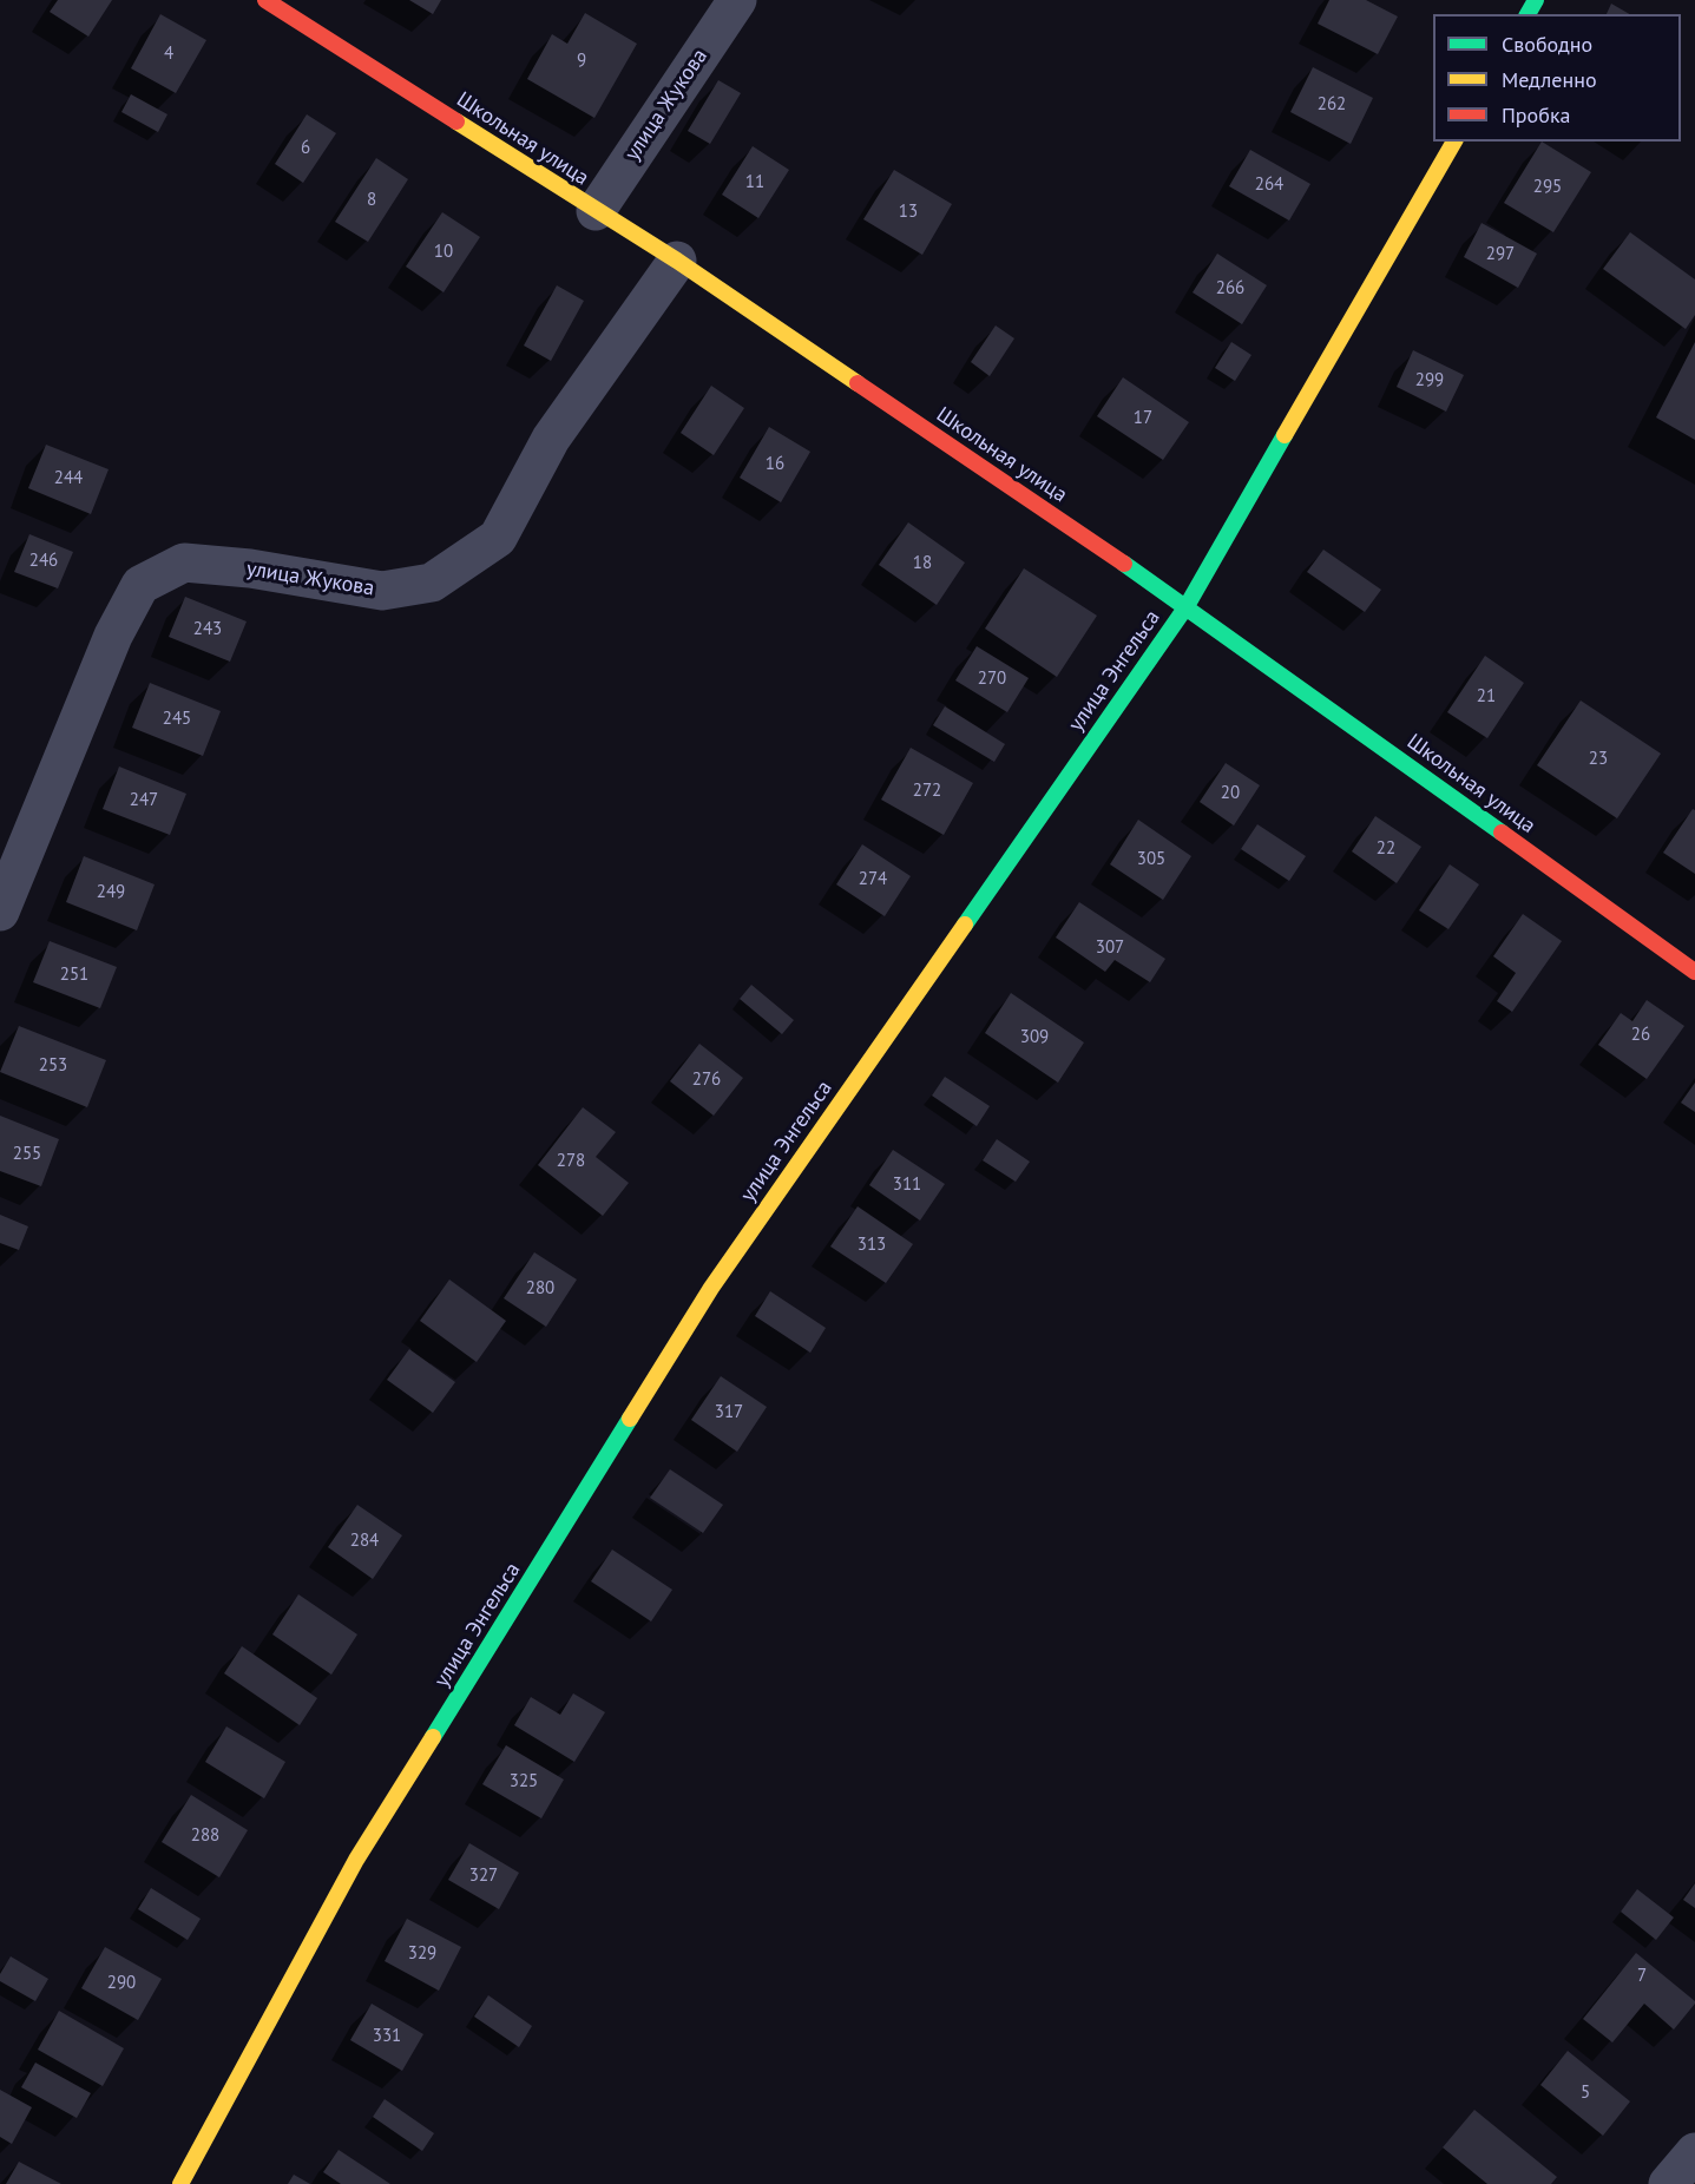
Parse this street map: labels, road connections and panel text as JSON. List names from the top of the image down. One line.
{"streets":{"street":["улица Жукова","Школьная улица","улица Энгельса"]},"crossings":[["улица Жукова","Школьная улица"],["Школьная улица","улица Энгельса"]],"house_numbers":["4","9","262","6","11","264","295","8","13","10","297","266","299","17","16","244","246","18","243","270","21","245","23","272","20","247","22","305","274","249","307","251","26","309","253","276","255","278","311","313","280","317","284","325","288","327","329","7","290","331","5"],"legend":["Свободно","Медленно","Пробка"]}
